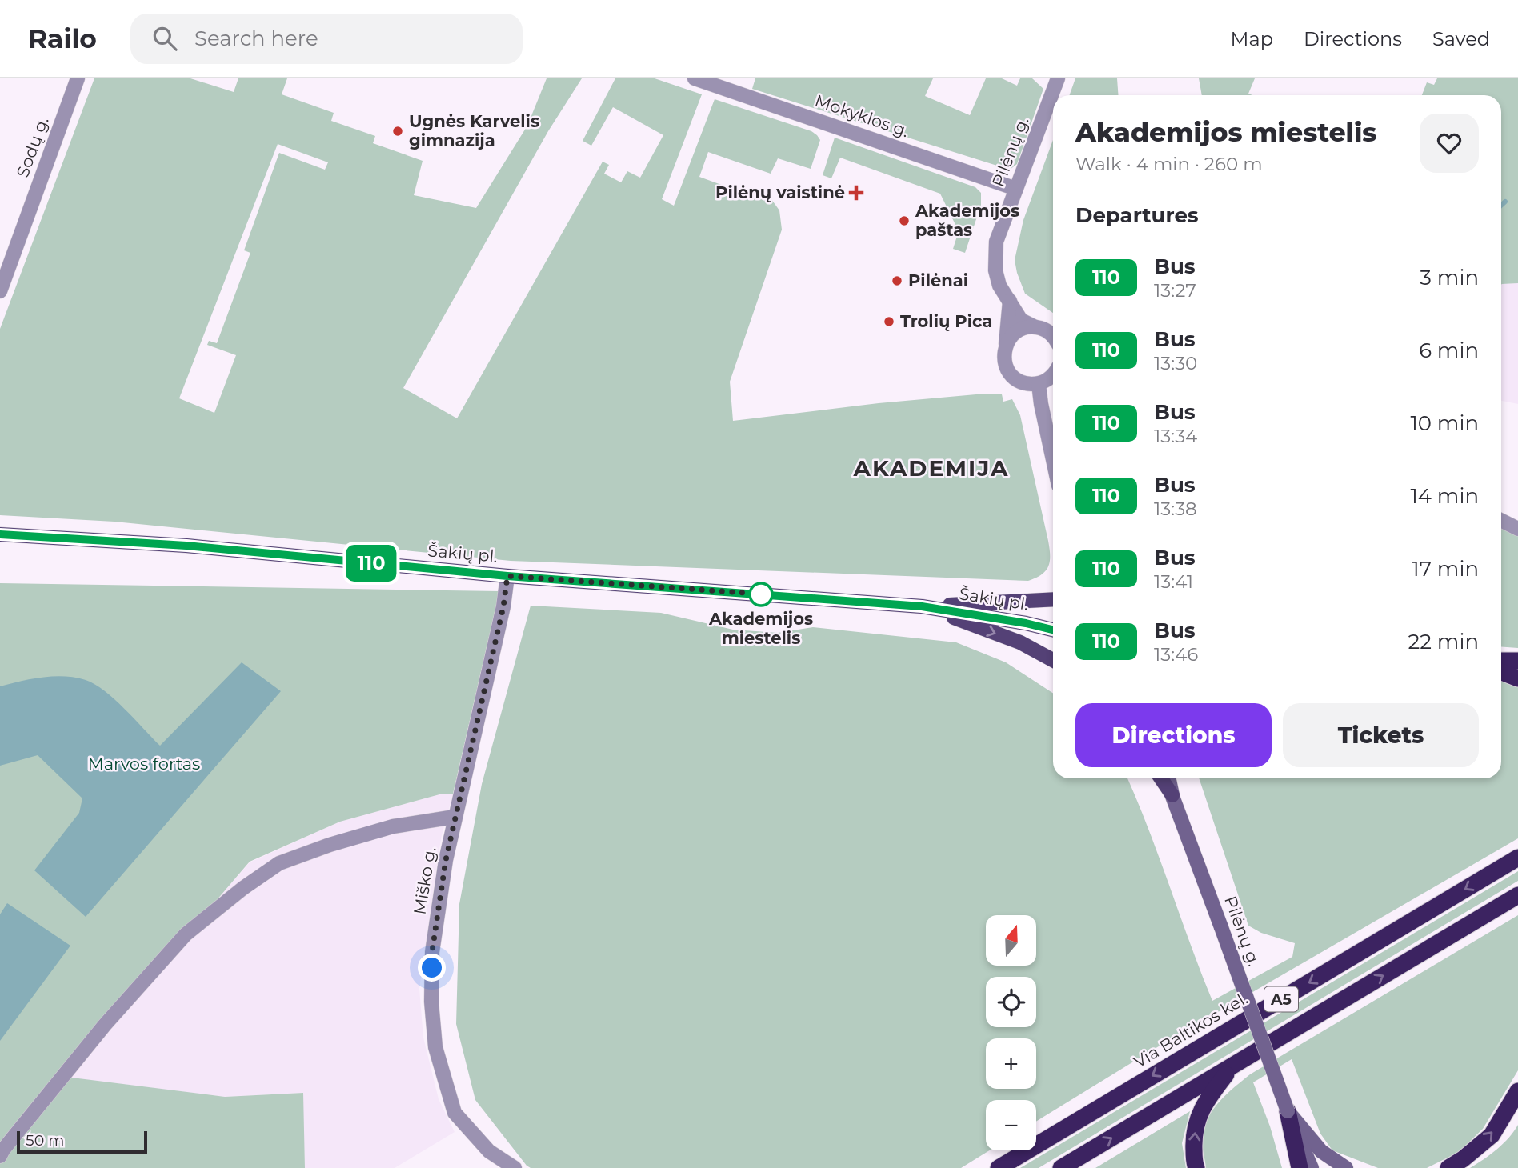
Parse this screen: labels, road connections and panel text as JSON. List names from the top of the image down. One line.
{"streets":{"highway":["A5","Via Baltikos kel."],"main road":["Pilėnų g.","Šakių pl."],"street":["Mokyklos g.","Sodų g.","Miško g."]},"crossings":[["Mokyklos g.","Pilėnų g."],["Šakių pl.","Miško g."]],"districts":["AKADEMIJA"],"parks":["Marvos fortas"],"places":{"other":["Ugnės Karvelis gimnazija","Akademijos paštas","Pilėnai","Trolių Pica","Akademijos miestelis"],"health":["Pilėnų vaistinė"]},"lines":["bus line 110"],"scale_bar":"50 m","north":"top","page":{"header":"Railo","search":"Search here","nav":["Map","Directions","Saved"],"on_map":"110","heading":[["Akademijos miestelis","Walk · 4 min · 260 m"],"Departures"],"list":[{"mark":"110","name":"Bus","note":"13:27","value":"3 min"},{"mark":"110","name":"Bus","note":"13:30","value":"6 min"},{"mark":"110","name":"Bus","note":"13:34","value":"10 min"},{"mark":"110","name":"Bus","note":"13:38","value":"14 min"},{"mark":"110","name":"Bus","note":"13:41","value":"17 min"},{"mark":"110","name":"Bus","note":"13:46","value":"22 min"}],"buttons":["Directions","Tickets"],"map_buttons":["+","−"],"scale":"50 m"}}
